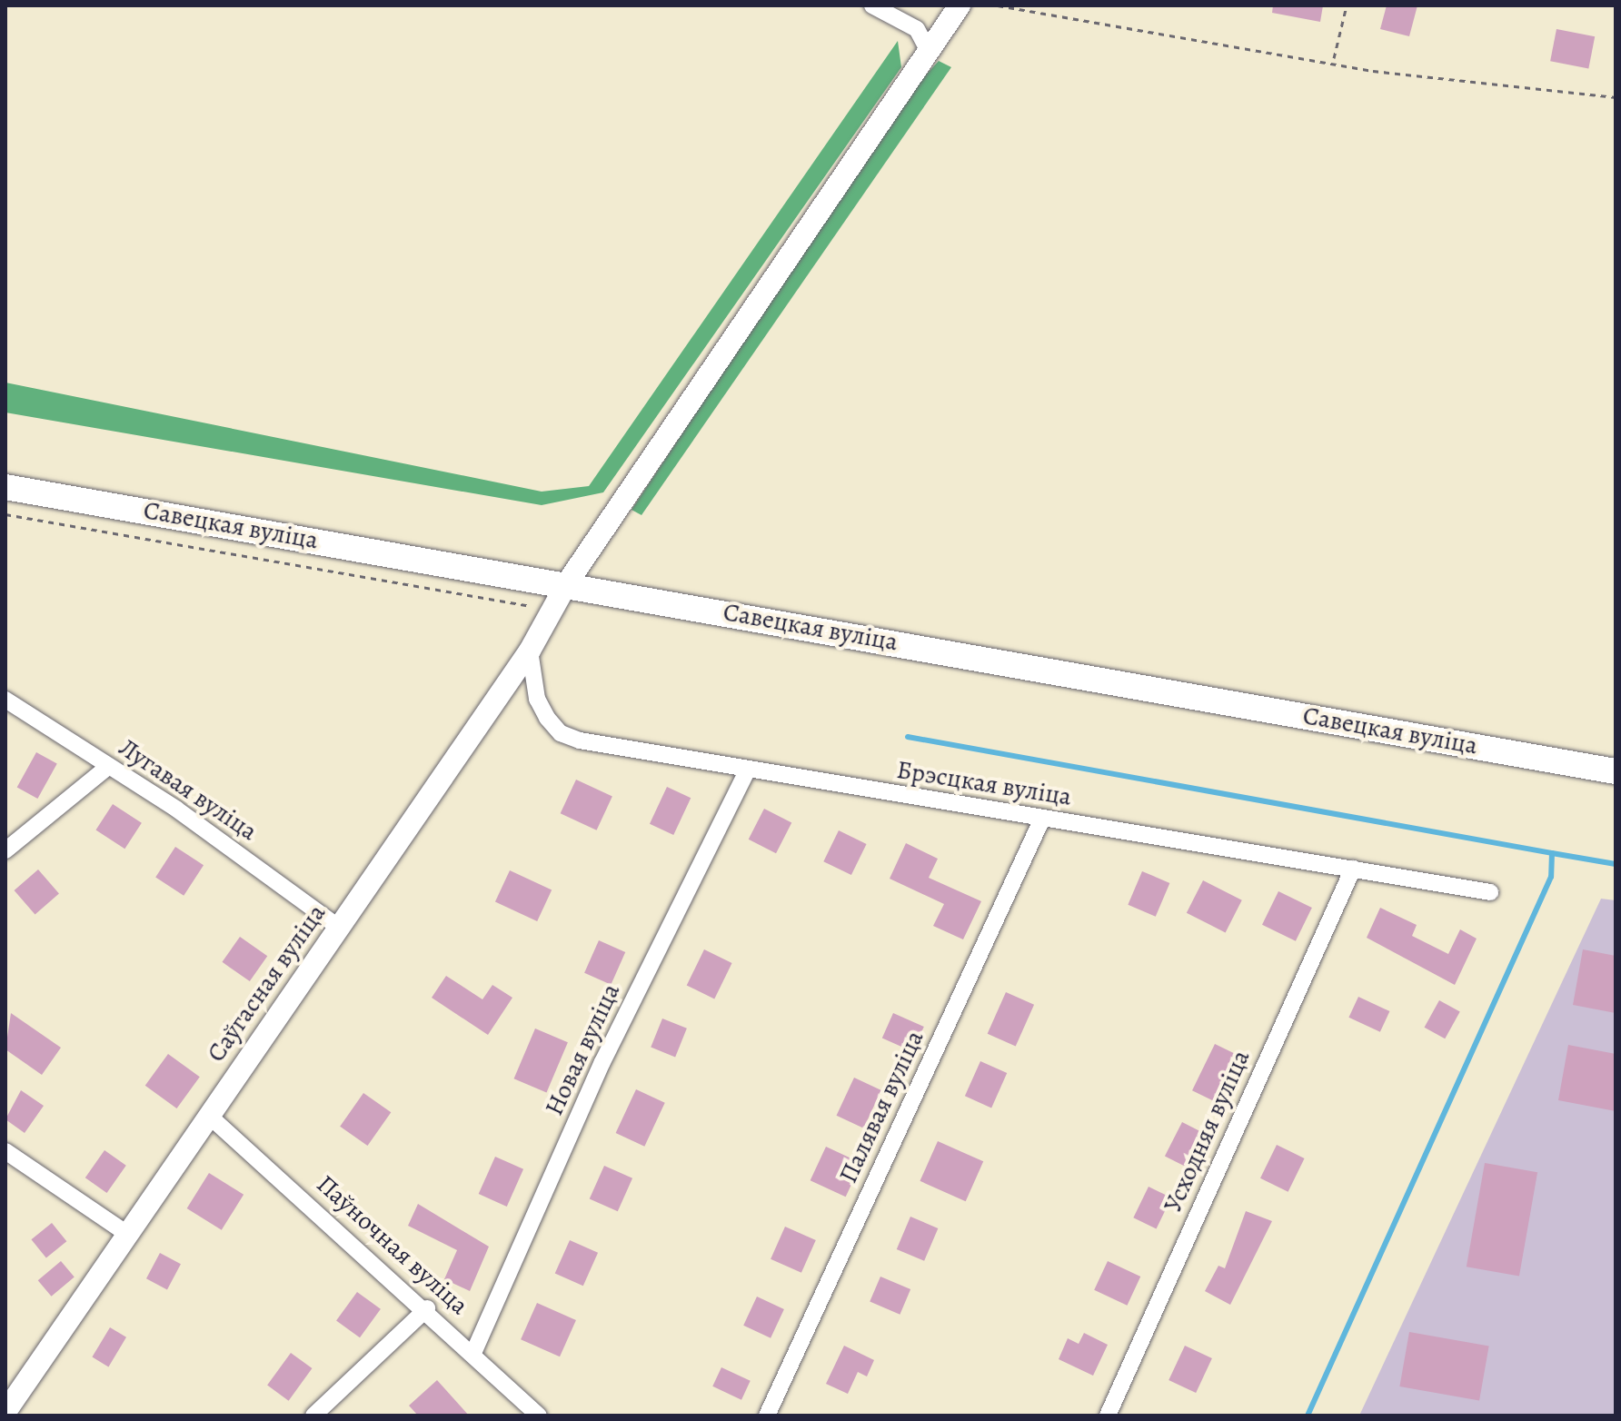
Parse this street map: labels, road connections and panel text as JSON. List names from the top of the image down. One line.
{"streets":{"main road":["Савецкая вуліца"],"street":["Брэсцкая вуліца","Лугавая вуліца","Саўгасная вуліца","Новая вуліца","Палявая вуліца","Усходняя вуліца","Паўночная вуліца"]},"crossings":[["Савецкая вуліца","Саўгасная вуліца"],["Брэсцкая вуліца","Саўгасная вуліца"],["Брэсцкая вуліца","Новая вуліца"],["Брэсцкая вуліца","Палявая вуліца"],["Брэсцкая вуліца","Усходняя вуліца"],["Лугавая вуліца","Саўгасная вуліца"],["Саўгасная вуліца","Паўночная вуліца"],["Новая вуліца","Паўночная вуліца"]]}
